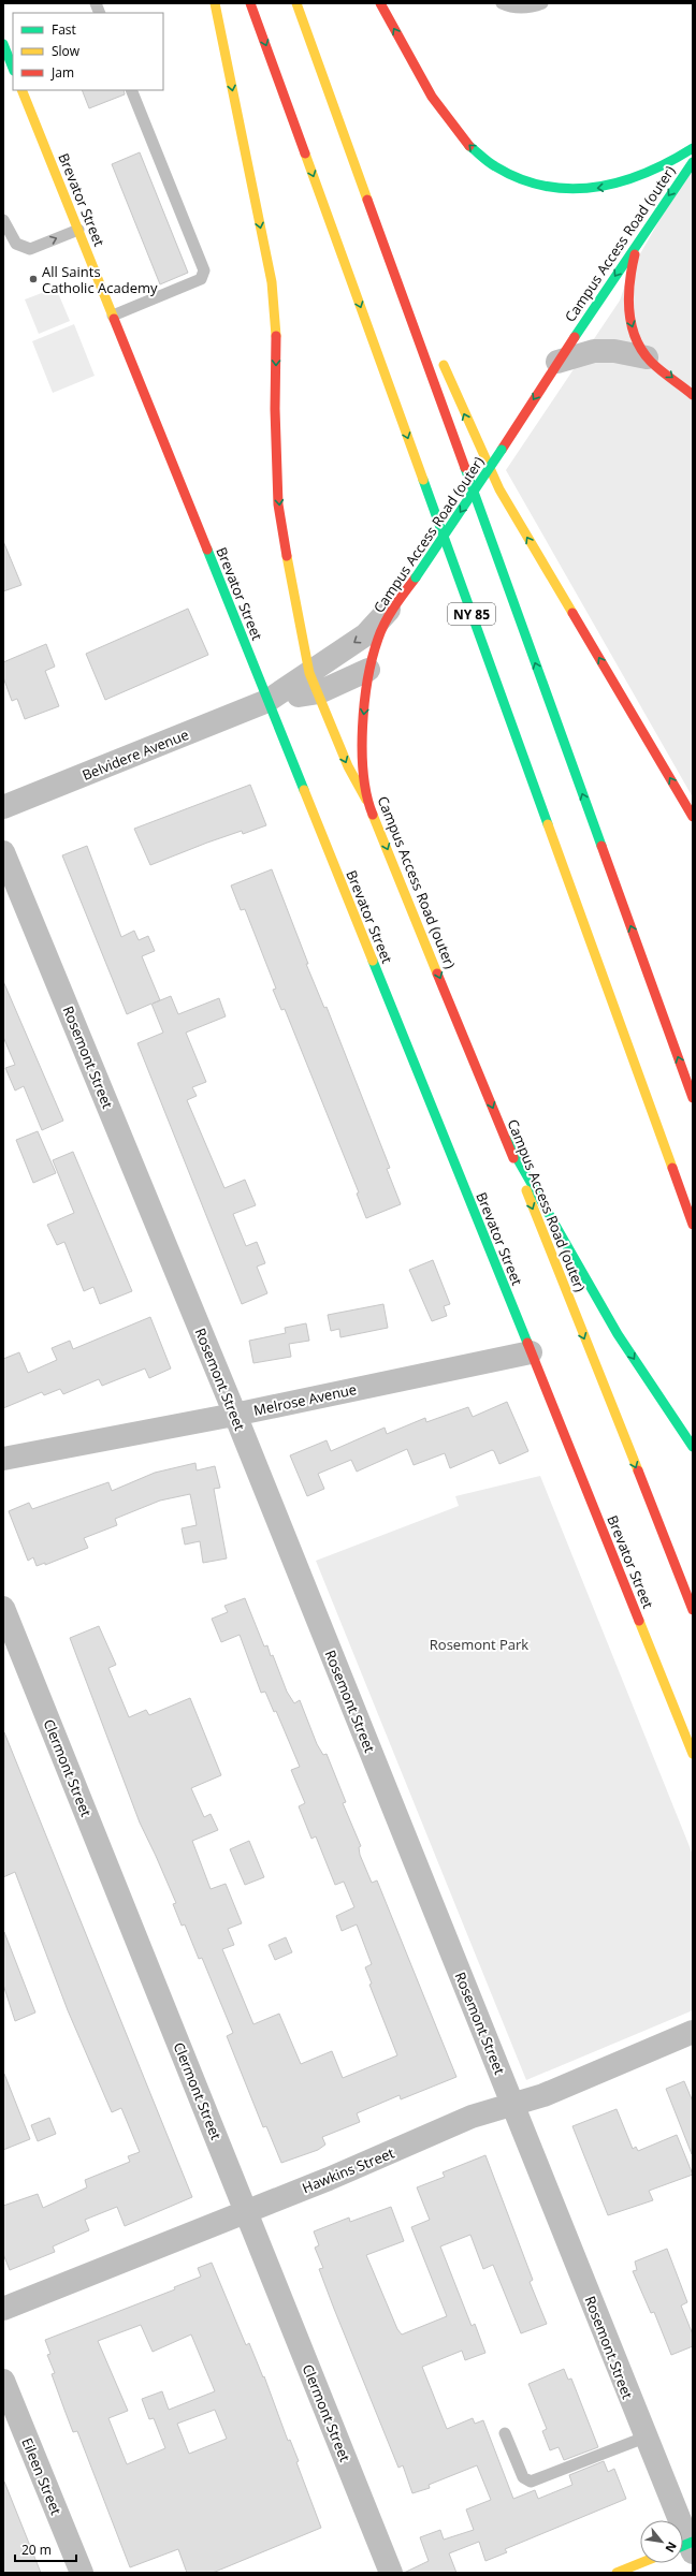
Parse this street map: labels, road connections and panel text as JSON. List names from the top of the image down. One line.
{"streets":{"main road":["Brevator Street","Campus Access Road (outer)","NY 85"],"street":["Belvidere Avenue","Rosemont Street","Melrose Avenue","Clermont Street","Hawkins Street","Eileen Street"]},"crossings":[["Brevator Street","Belvidere Avenue"],["Brevator Street","Melrose Avenue"],["Campus Access Road (outer)","Belvidere Avenue"],["Rosemont Street","Melrose Avenue"],["Rosemont Street","Hawkins Street"],["Clermont Street","Hawkins Street"]],"parks":["Rosemont Park"],"places":["All Saints Catholic Academy"],"legend":["Fast","Slow","Jam"],"scale_bar":"20 m","north":"bottom right"}
